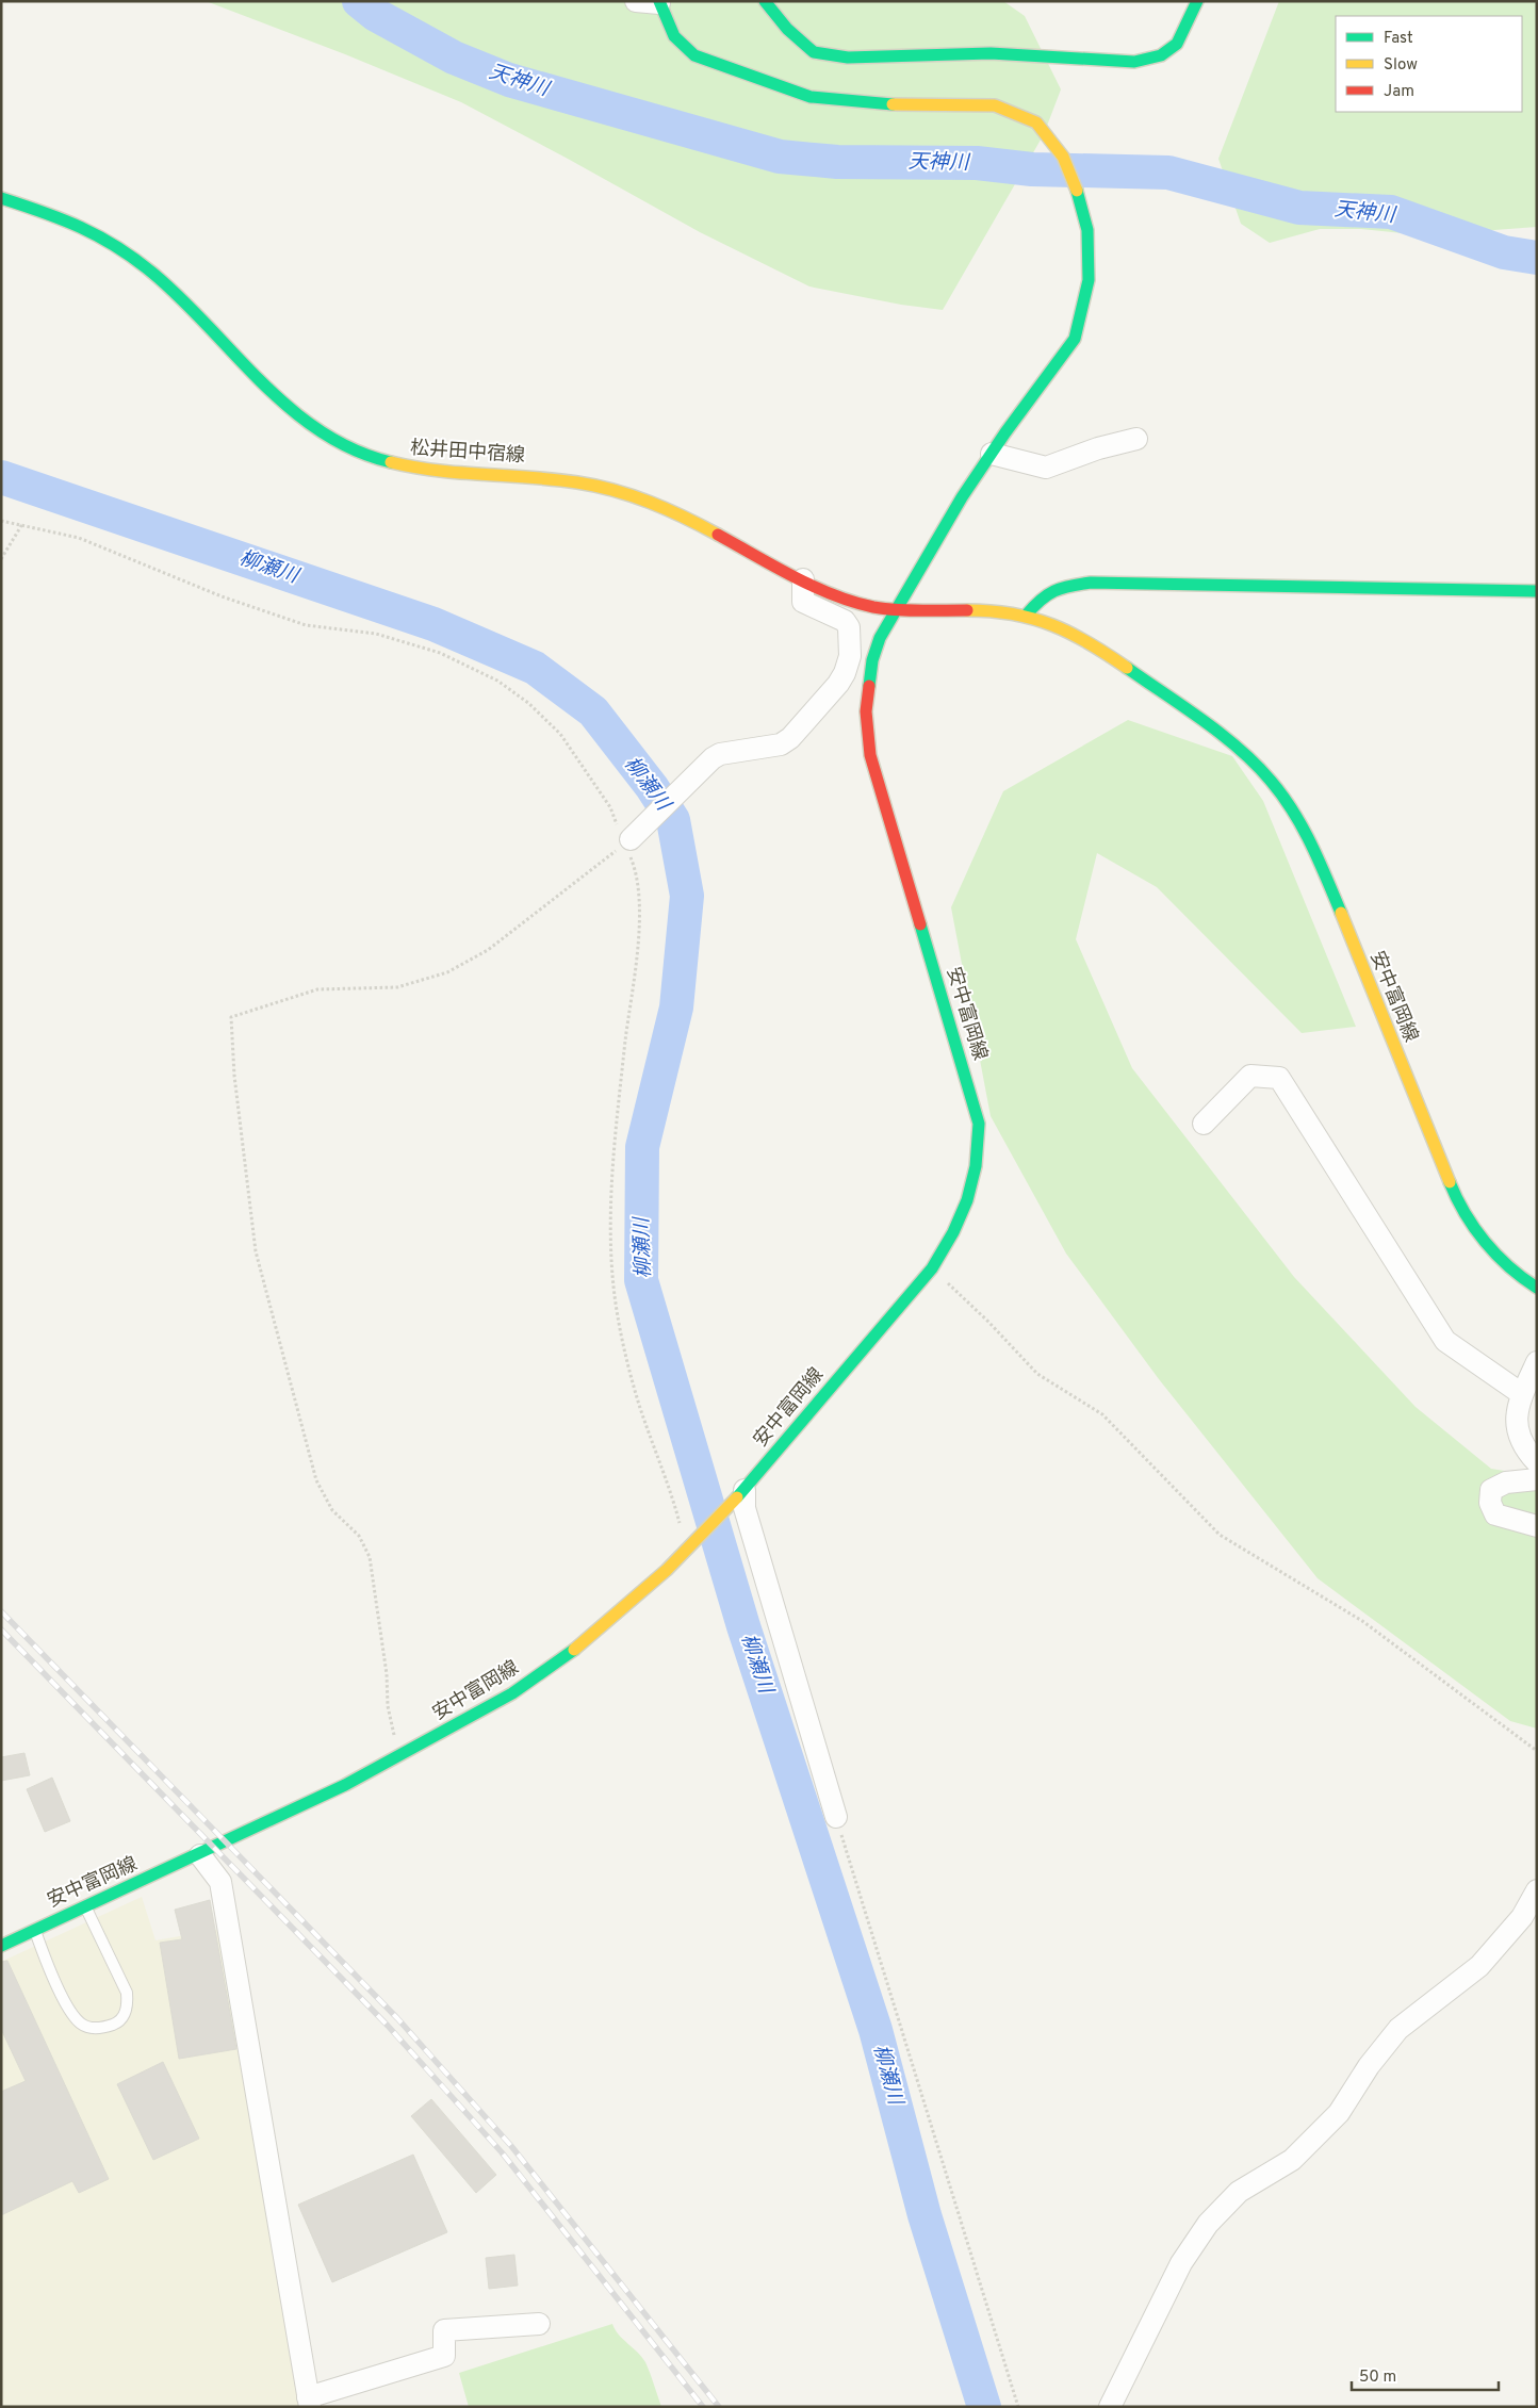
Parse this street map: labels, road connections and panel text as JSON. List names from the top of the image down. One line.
{"streets":{"main road":["松井田中宿線","安中富岡線"]},"crossings":[["松井田中宿線","安中富岡線"]],"water":["天神川","柳瀬川"],"legend":["Fast","Slow","Jam"],"scale_bar":"50 m"}
